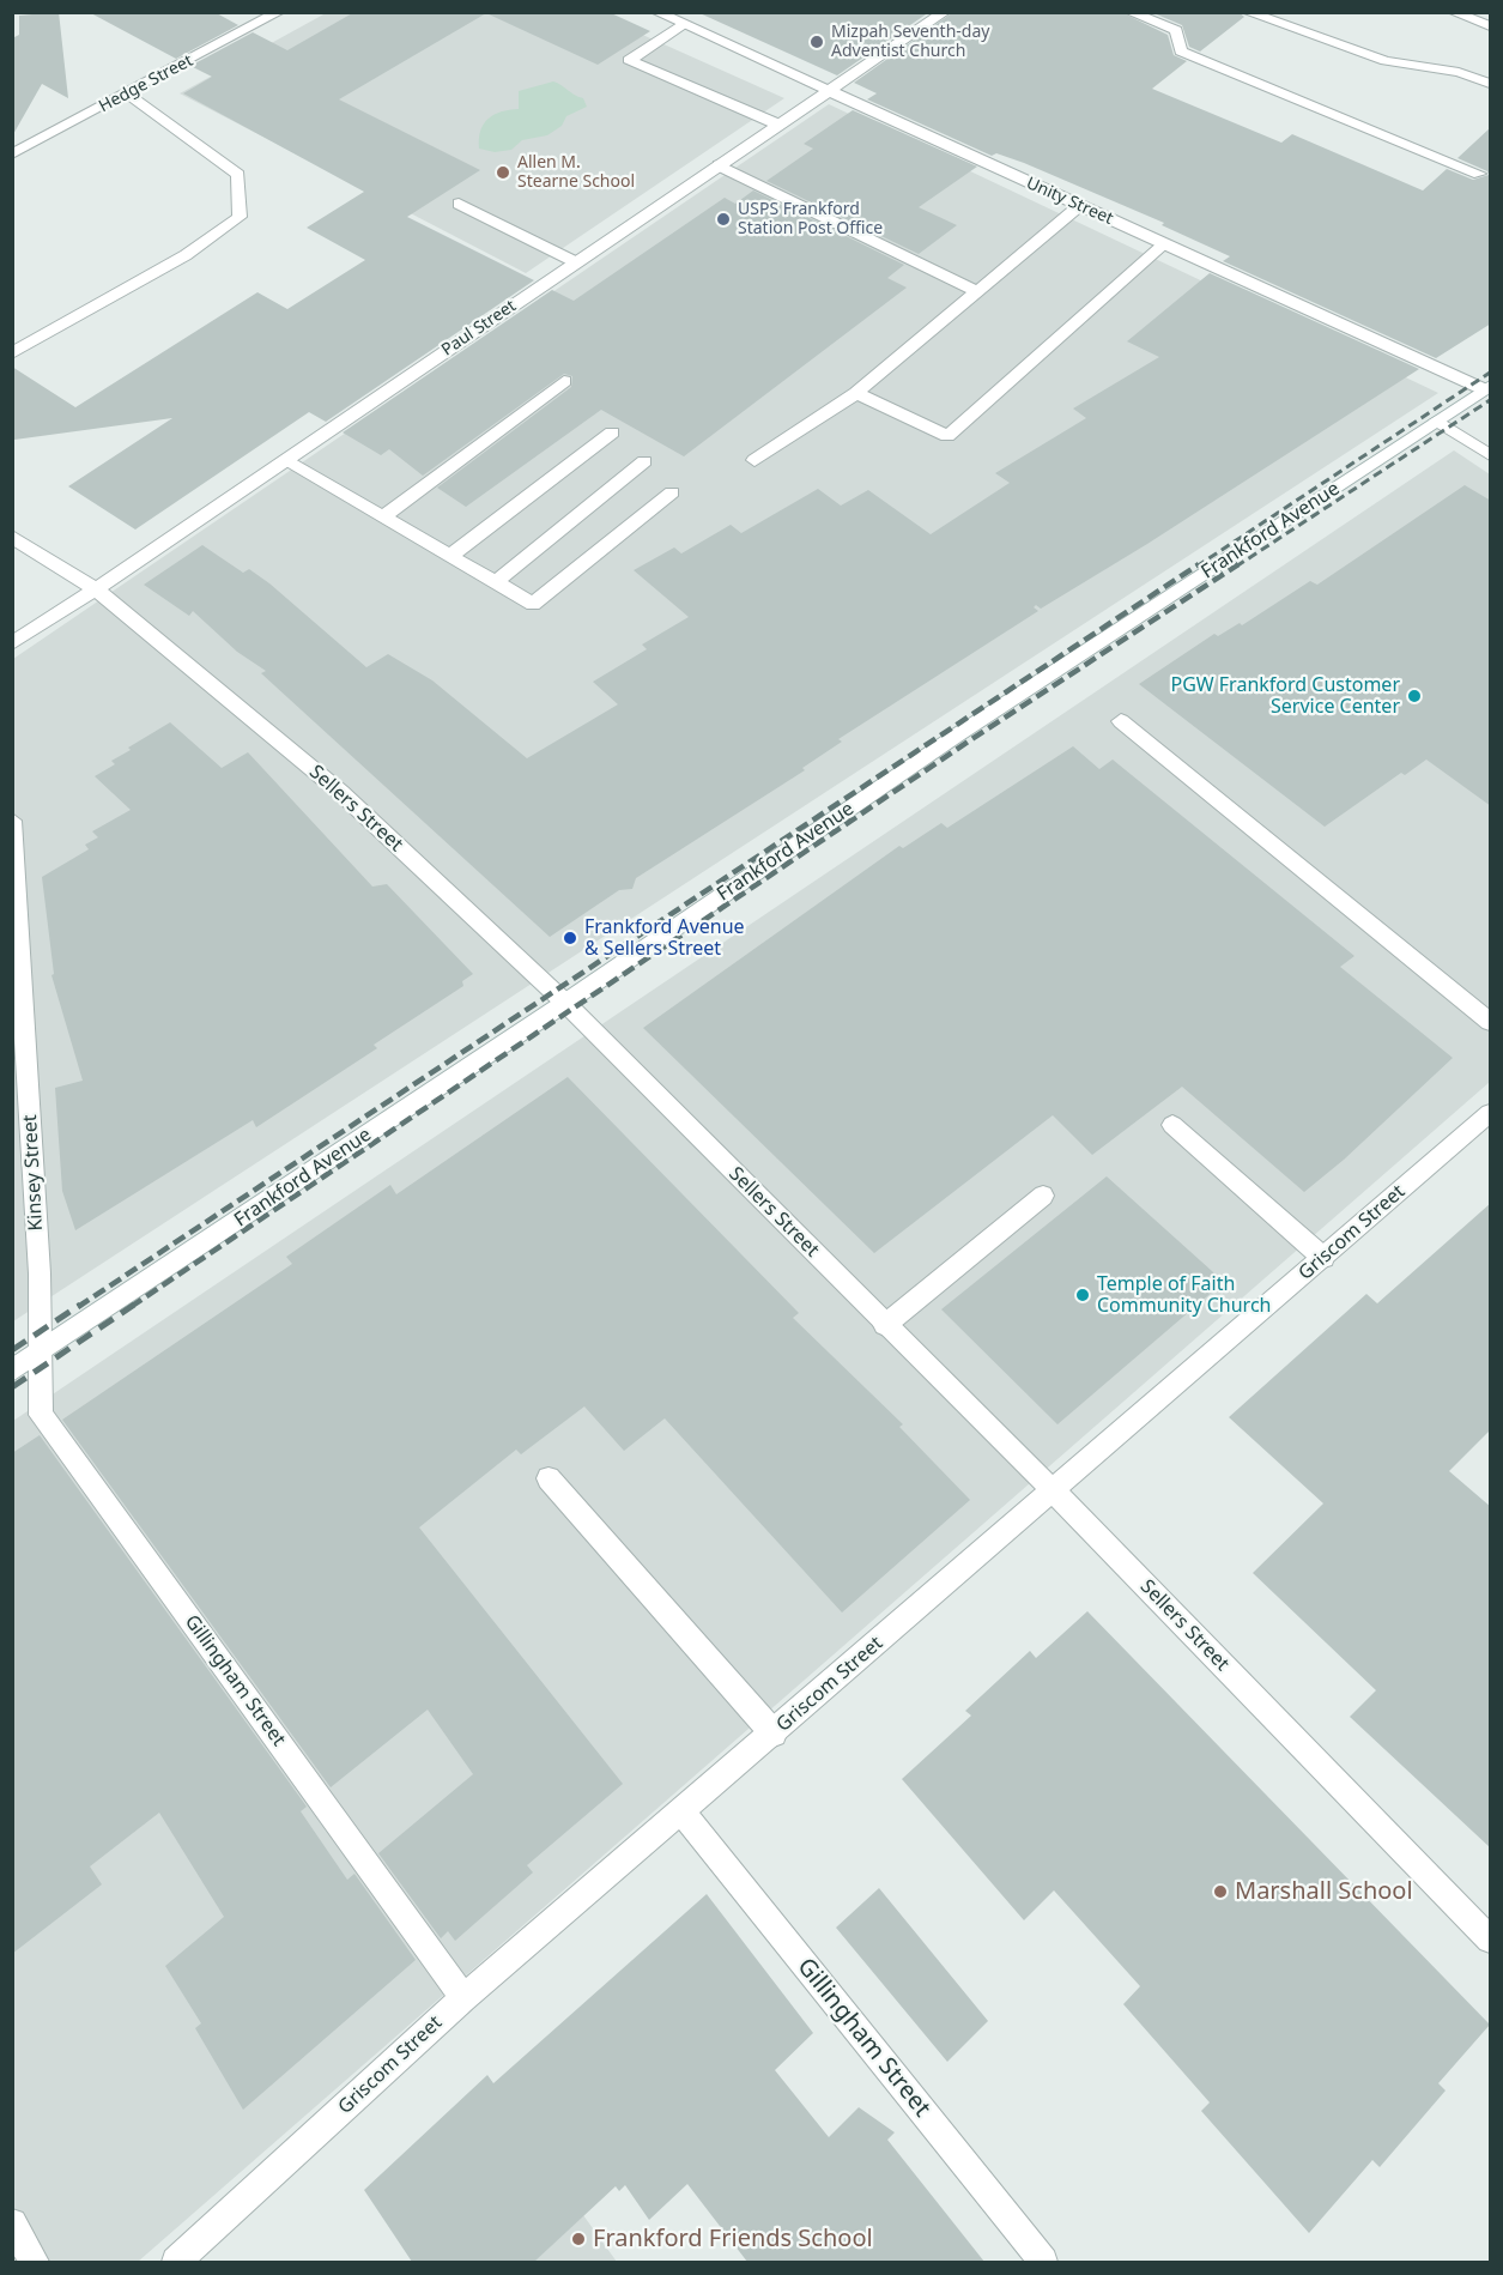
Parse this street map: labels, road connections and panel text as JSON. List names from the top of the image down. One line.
{"streets":{"street":["Hedge Street","Unity Street","Paul Street","Frankford Avenue","Sellers Street","Kinsey Street","Griscom Street","Gillingham Street"]},"crossings":[["Unity Street","Paul Street"],["Unity Street","Frankford Avenue"],["Paul Street","Sellers Street"],["Frankford Avenue","Sellers Street"],["Frankford Avenue","Kinsey Street"],["Frankford Avenue","Gillingham Street"],["Sellers Street","Griscom Street"],["Kinsey Street","Gillingham Street"],["Griscom Street","Gillingham Street"]],"places":["Mizpah Seventh-day Adventist Church","Allen M. Stearne School","USPS Frankford Station Post Office","PGW Frankford Customer Service Center","Frankford Avenue & Sellers Street","Temple of Faith Community Church","Marshall School","Frankford Friends School"]}
